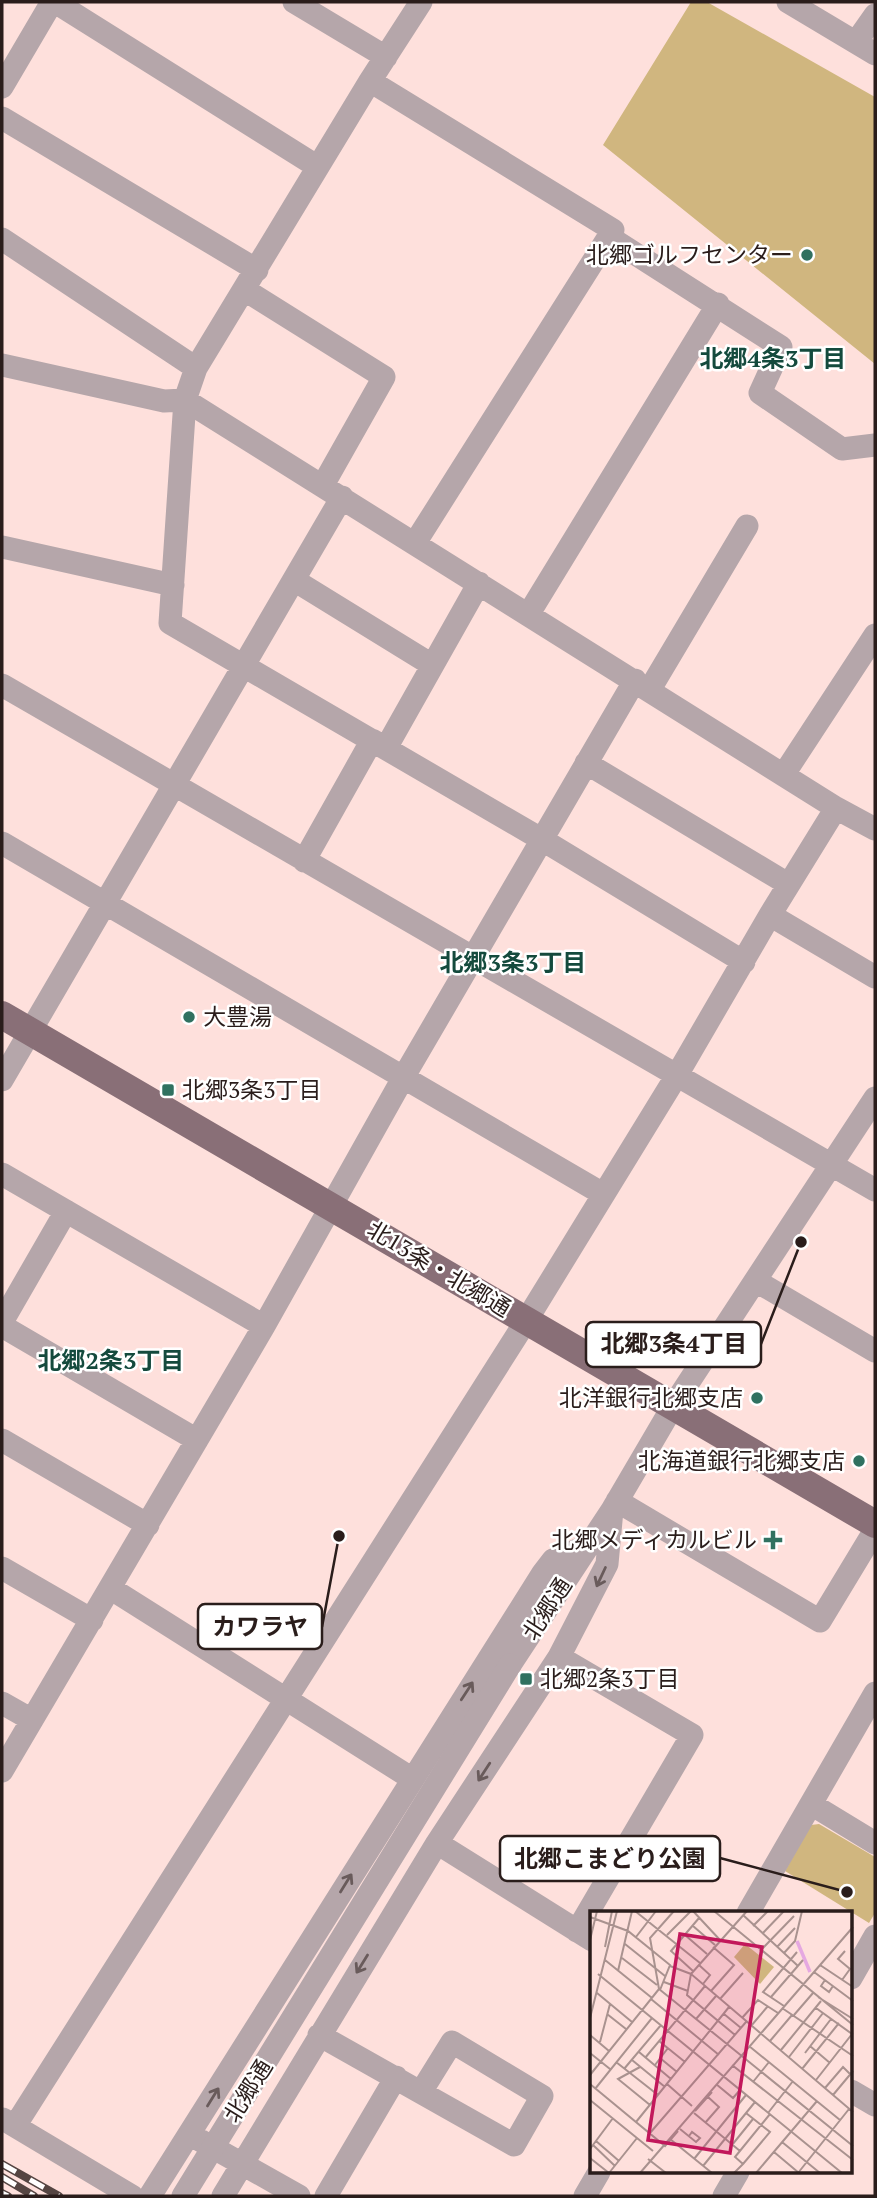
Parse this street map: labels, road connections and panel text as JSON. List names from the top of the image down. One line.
{"streets":{"main road":["北13条・北郷通"],"street":["北郷通"]},"crossings":[["北13条・北郷通","北郷通"]],"districts":["北郷4条3丁目","北郷3条3丁目","北郷2条3丁目"],"places":{"other":["北郷ゴルフセンター","大豊湯","北郷3条4丁目","北洋銀行北郷支店","北海道銀行北郷支店","カワラヤ","北郷こまどり公園"],"transit":["北郷3条3丁目","北郷2条3丁目"],"health":["北郷メディカルビル"]}}
